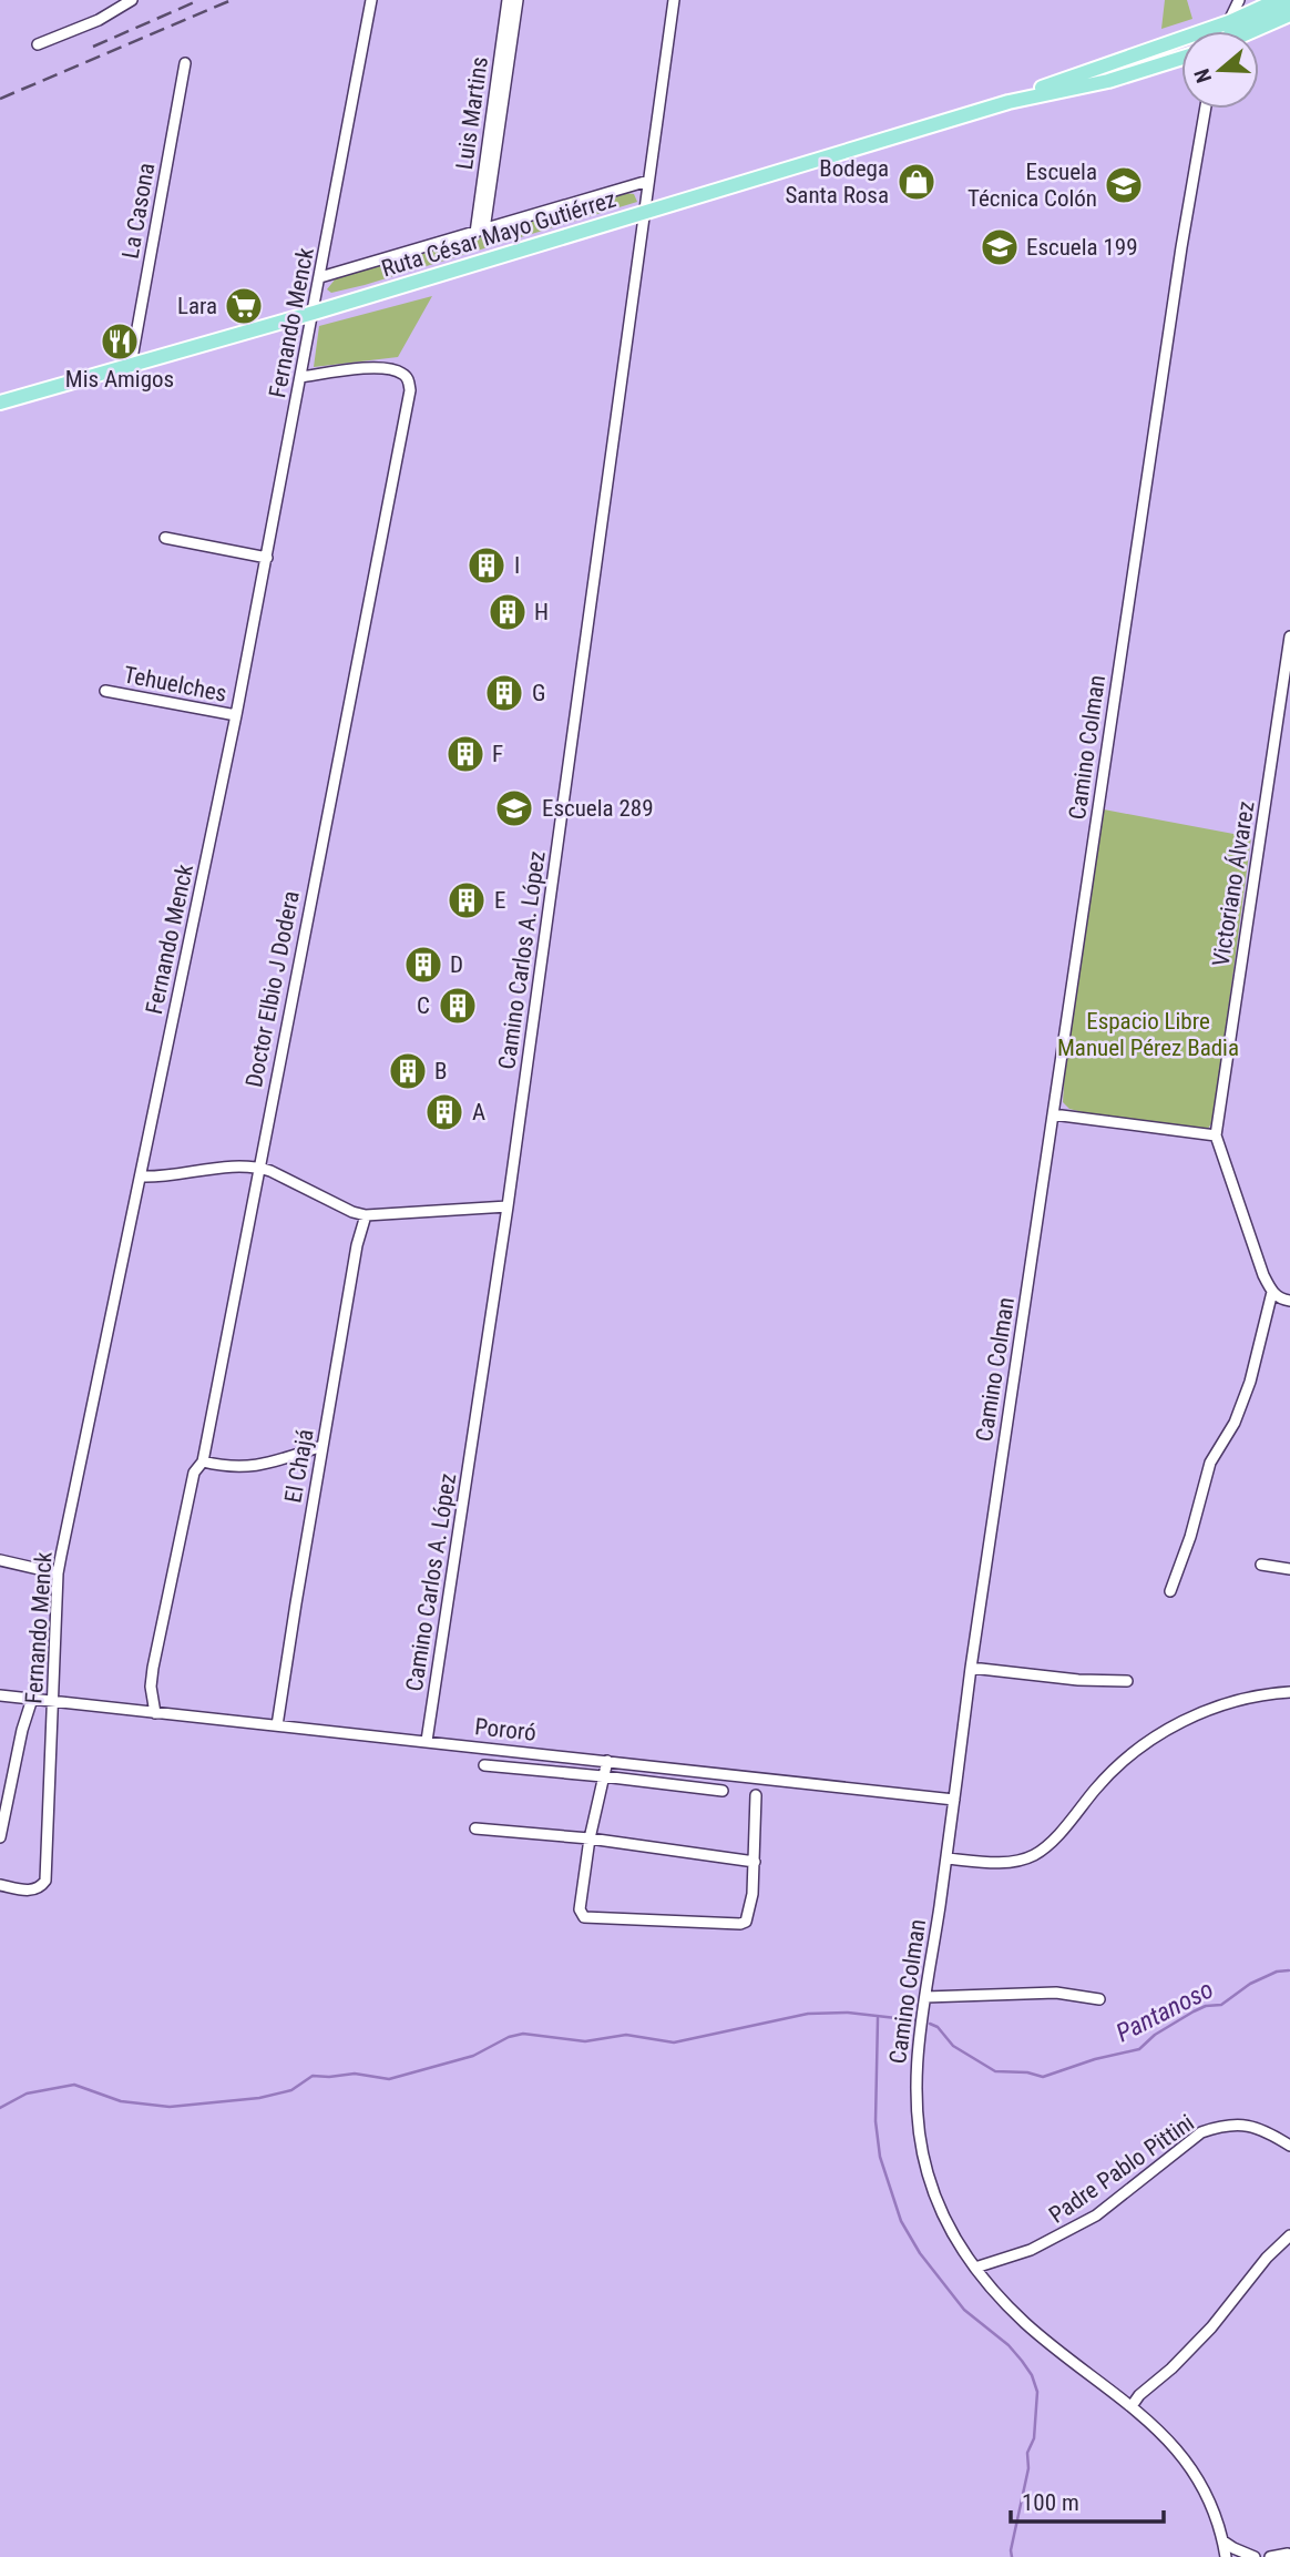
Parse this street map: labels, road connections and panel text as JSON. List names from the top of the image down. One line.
{"streets":{"main road":["Ruta César Mayo Gutiérrez"],"street":["Luis Martins","La Casona","Fernando Menck","Tehuelches","Camino Colman","Victoriano Álvarez","Camino Carlos A. López","Doctor Elbio J Dodera","El Chajá","Pororó","Padre Pablo Pittini"]},"crossings":[["Luis Martins","Ruta César Mayo Gutiérrez"],["La Casona","Ruta César Mayo Gutiérrez"],["Ruta César Mayo Gutiérrez","Fernando Menck"],["Ruta César Mayo Gutiérrez","Camino Carlos A. López"],["Fernando Menck","Tehuelches"],["Fernando Menck","Doctor Elbio J Dodera"],["Fernando Menck","Pororó"],["Camino Colman","Pororó"],["Camino Colman","Padre Pablo Pittini"],["Camino Carlos A. López","Pororó"],["Doctor Elbio J Dodera","Pororó"],["El Chajá","Pororó"]],"water":["Pantanoso"],"parks":["Espacio Libre Manuel Pérez Badia"],"places":{"shop":["Bodega Santa Rosa"],"school or university":["Escuela Técnica Colón","Escuela 199","Escuela 289"],"supermarket":["Lara"],"restaurant":["Mis Amigos"],"building":["I","H","G","F","E","D","C","B","A"]},"scale_bar":"100 m","north":"left"}
